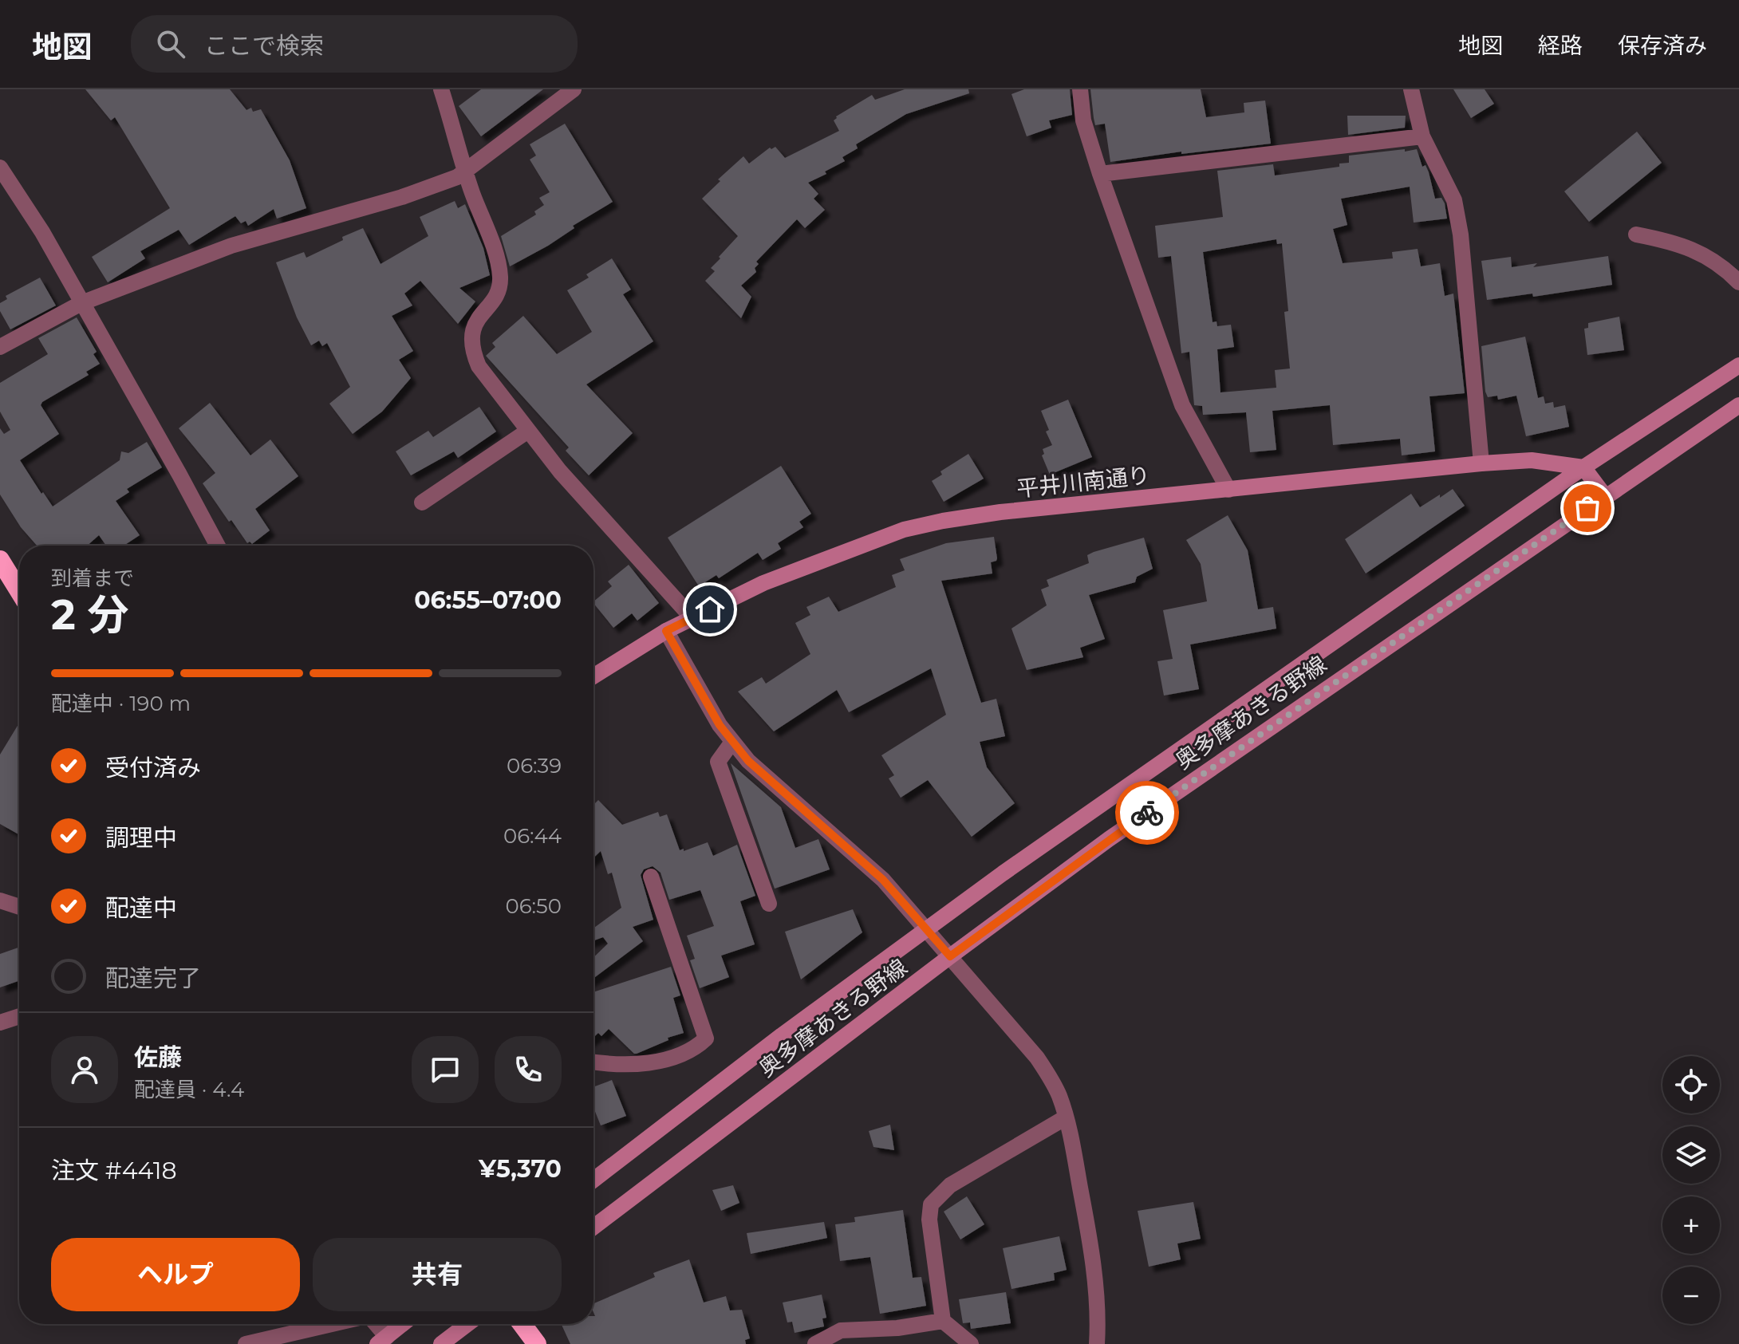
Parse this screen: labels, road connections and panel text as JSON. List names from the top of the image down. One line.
{"streets":{"main road":["平井川南通り","奥多摩あきる野線"]},"crossings":[["平井川南通り","奥多摩あきる野線"]],"page":{"header":"地図","search":"ここで検索","nav":["地図","経路","保存済み"],"heading":["2 分","到着まで","06:55–07:00"],"panel":["佐藤","配達員 · 4.4","注文 #4418","¥5,370"],"bar":"配達中 · 190 m","list":[["受付済み","06:39"],["調理中","06:44"],["配達中","06:50"],"配達完了"],"map_buttons":["+","−"],"buttons":["ヘルプ","共有"]}}
